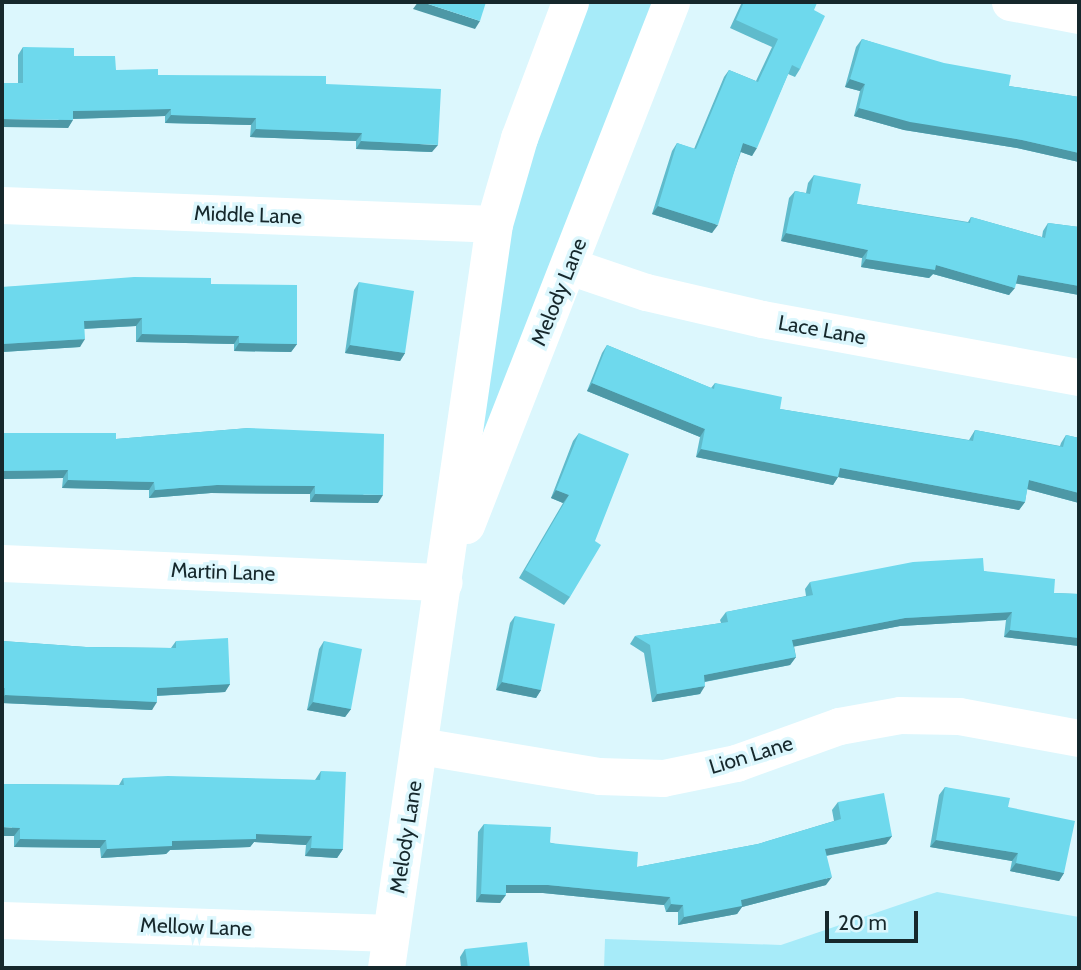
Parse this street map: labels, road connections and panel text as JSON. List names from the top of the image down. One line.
{"streets":{"street":["Middle Lane","Melody Lane","Lace Lane","Martin Lane","Lion Lane","Mellow Lane"]},"crossings":[["Middle Lane","Melody Lane"],["Melody Lane","Lace Lane"],["Melody Lane","Martin Lane"],["Melody Lane","Lion Lane"],["Melody Lane","Mellow Lane"]],"scale_bar":"20 m"}
